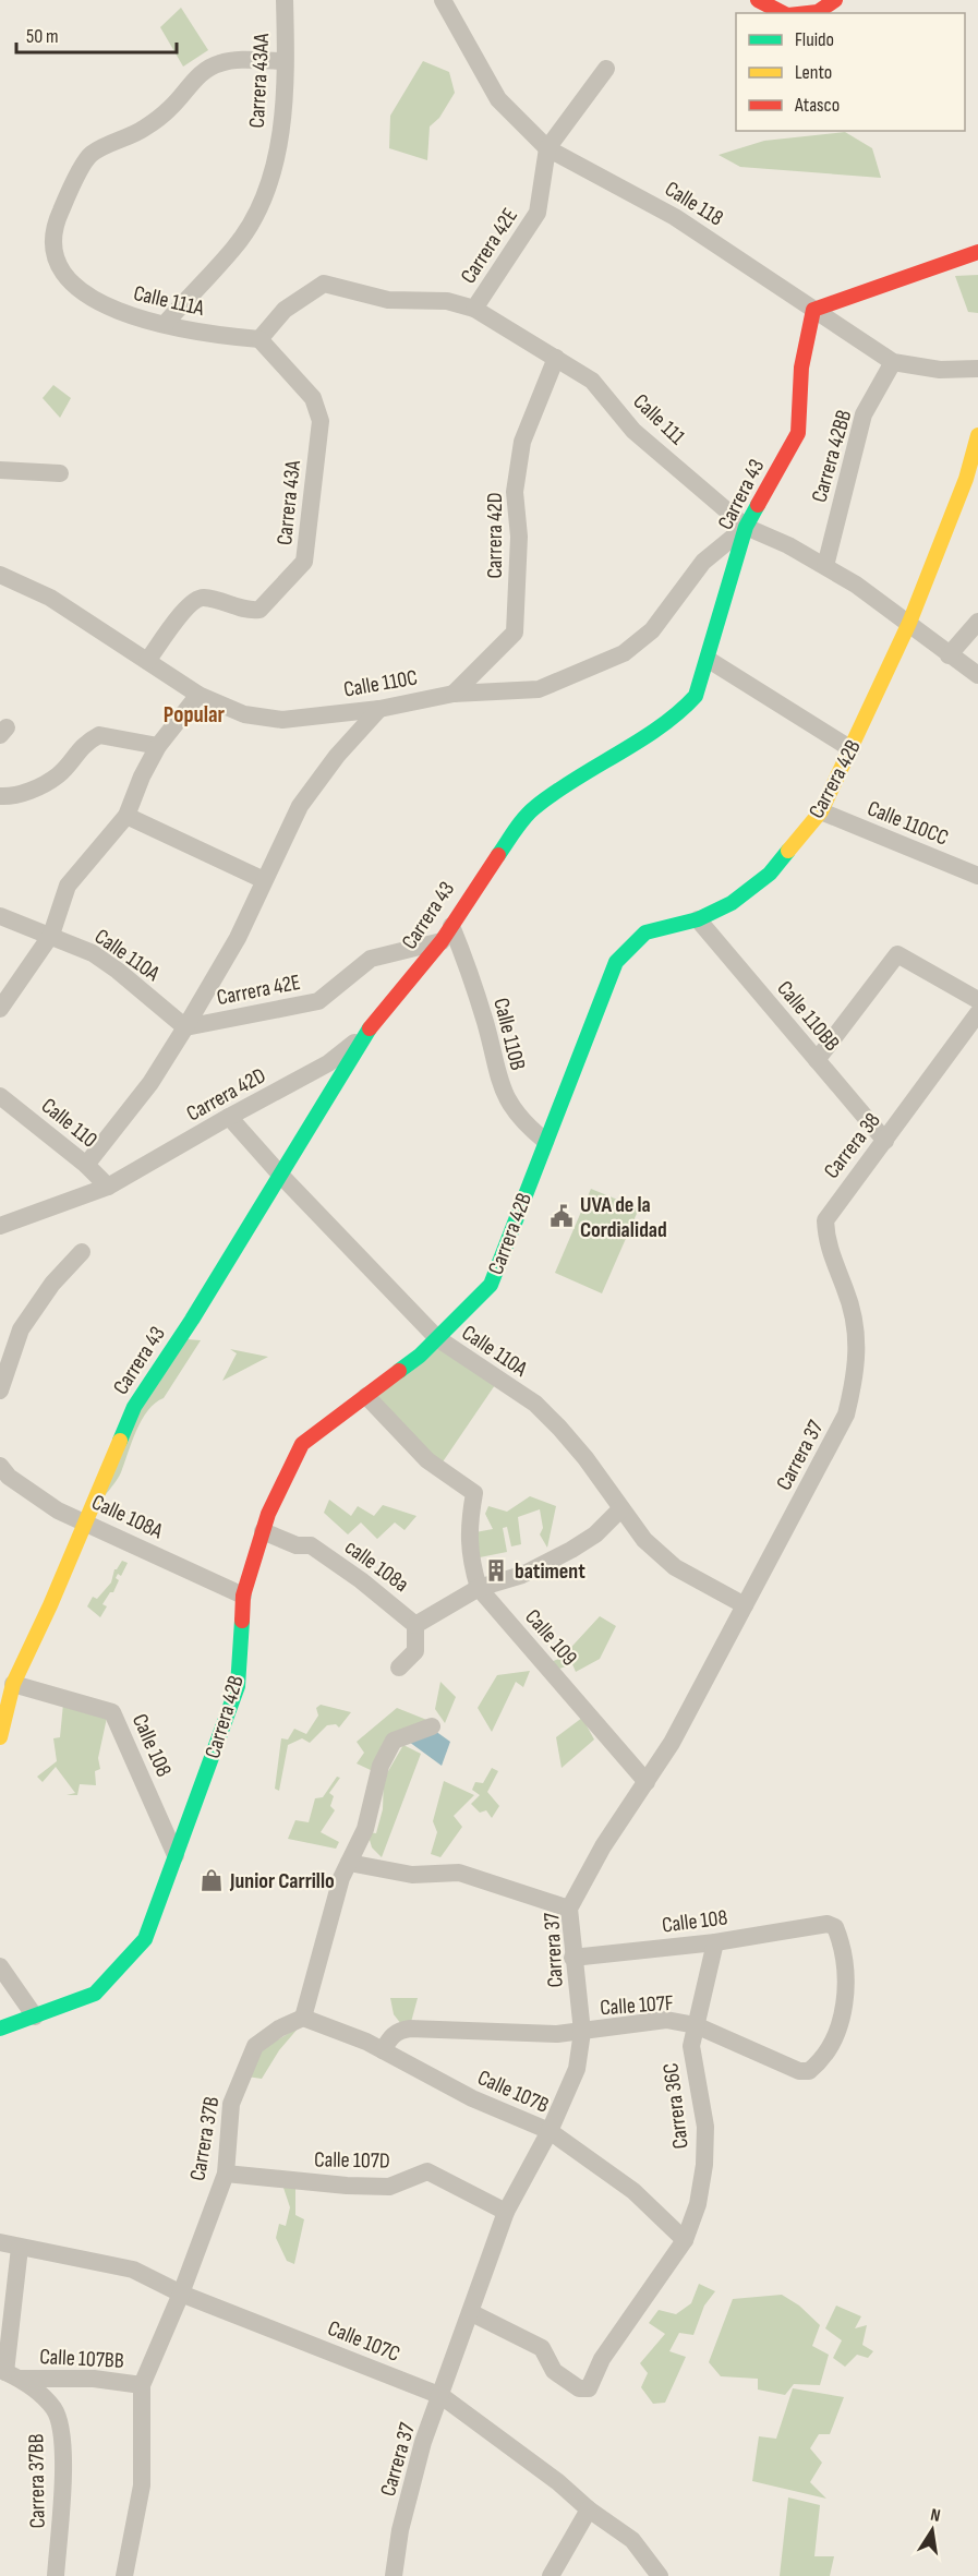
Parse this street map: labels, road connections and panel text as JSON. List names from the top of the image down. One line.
{"streets":{"street":["Carrera 43AA","Calle 118","Carrera 42E","Calle 111A","Calle 111","Carrera 42BB","Carrera 43","Carrera 43A","Carrera 42D","Calle 110C","Carrera 42B","Calle 110CC","Calle 110A","Calle 110BB","Calle 110B","Calle 110","Carrera 38","Carrera 37","Calle 108A","calle 108a","Calle 109","Calle 108","Calle 107F","Calle 107B","Carrera 36C","Carrera 37B","Calle 107D","Calle 107C","Calle 107BB","Carrera 37BB"]},"crossings":[["Carrera 43AA","Calle 111A"],["Calle 118","Carrera 42E"],["Calle 118","Carrera 42BB"],["Calle 118","Carrera 43"],["Carrera 42E","Calle 111"],["Carrera 42E","Carrera 43"],["Carrera 42E","Calle 110A"],["Carrera 42E","Calle 110B"],["Calle 111A","Calle 111"],["Calle 111A","Carrera 43A"],["Calle 111","Carrera 42BB"],["Calle 111","Carrera 43"],["Calle 111","Carrera 43A"],["Calle 111","Carrera 42D"],["Calle 111","Calle 110C"],["Calle 111","Carrera 42B"],["Carrera 43","Carrera 42D"],["Carrera 43","Calle 110C"],["Carrera 43","Calle 110A"],["Carrera 43","Calle 110B"],["Carrera 43","Calle 108A"],["Carrera 43","Calle 108"],["Carrera 43A","Calle 110C"],["Carrera 42D","Calle 110C"],["Carrera 42D","Calle 110A"],["Carrera 42D","Calle 110"],["Carrera 42B","Calle 110CC"],["Carrera 42B","Calle 110A"],["Carrera 42B","Calle 110BB"],["Carrera 42B","Calle 110B"],["Carrera 42B","Calle 108A"],["Carrera 42B","calle 108a"],["Carrera 42B","Calle 109"],["Carrera 42B","Calle 108"],["Calle 110A","Carrera 37"],["Calle 110BB","Carrera 38"],["Carrera 38","Carrera 37"],["Carrera 37","Calle 109"],["Carrera 37","Calle 108"],["Carrera 37","Calle 107F"],["Carrera 37","Calle 107B"],["Carrera 37","Carrera 36C"],["Carrera 37","Calle 107D"],["Carrera 37","Calle 107C"],["Calle 108","Calle 107F"],["Calle 108","Carrera 36C"],["Calle 107F","Calle 107B"],["Calle 107F","Carrera 36C"],["Calle 107B","Carrera 36C"],["Calle 107B","Carrera 37B"],["Carrera 37B","Calle 107D"],["Carrera 37B","Calle 107C"],["Carrera 37B","Calle 107BB"],["Calle 107BB","Carrera 37BB"]],"districts":["Popular"],"places":{"public building":["UVA de la Cordialidad"],"building":["batiment"],"shop":["Junior Carrillo"]},"legend":["Fluido","Lento","Atasco"],"scale_bar":"50 m","north":"top"}
